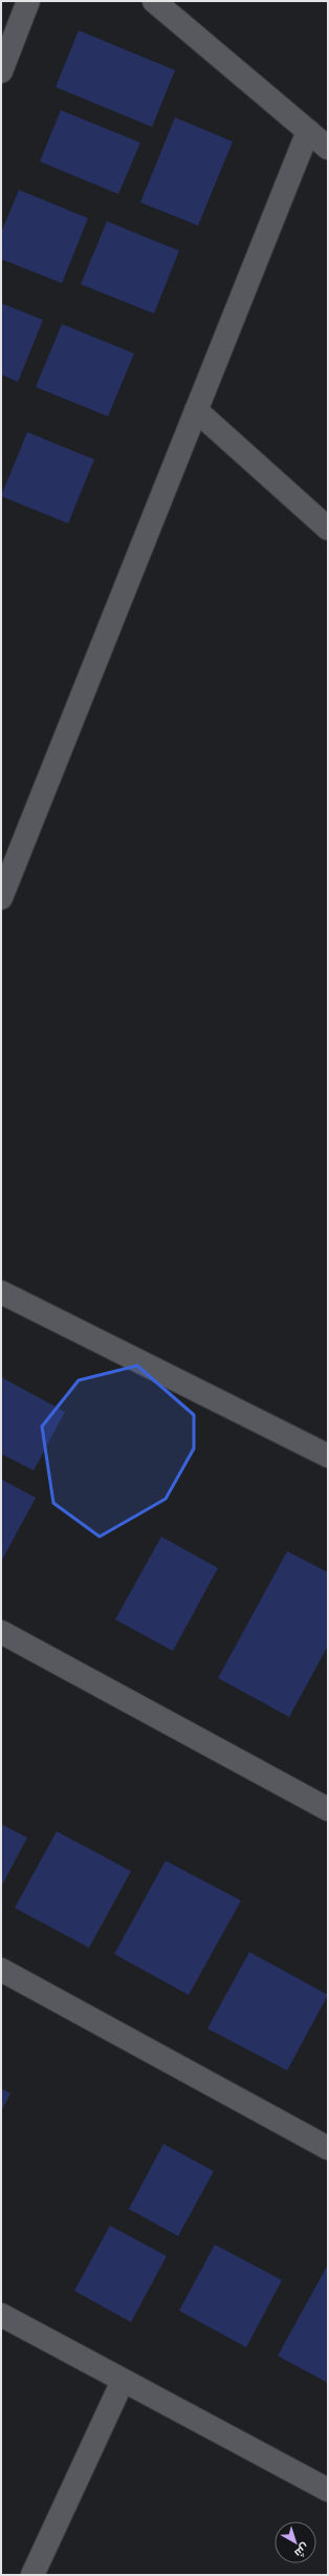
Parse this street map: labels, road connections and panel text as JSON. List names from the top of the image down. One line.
{"north":"bottom right"}
